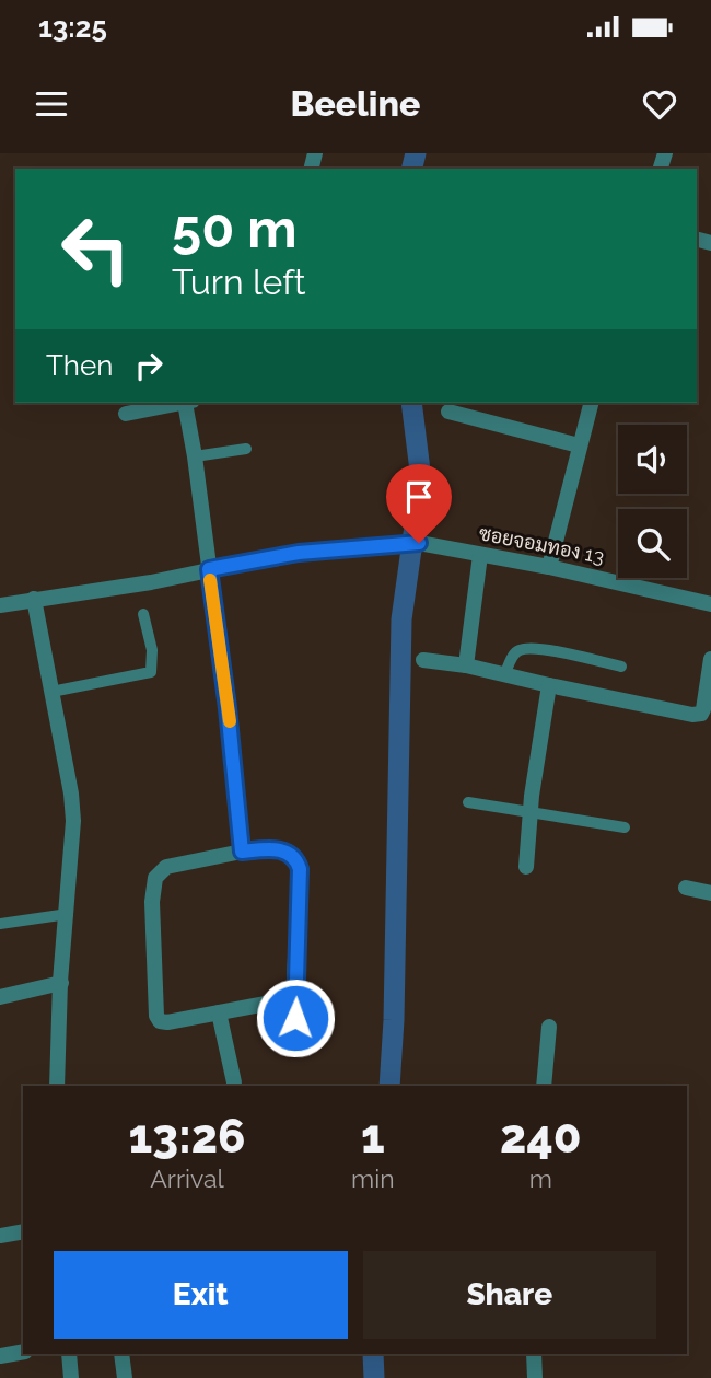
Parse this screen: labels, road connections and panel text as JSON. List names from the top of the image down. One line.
{"streets":{"street":["ซอยจอมทอง 13"]},"page":{"status":"13:25","header":"Beeline","turn":["50 m","Turn left"],"then":"Then","eta":["13:26","Arrival","1","min","240","m"],"buttons":["Exit","Share"]}}
